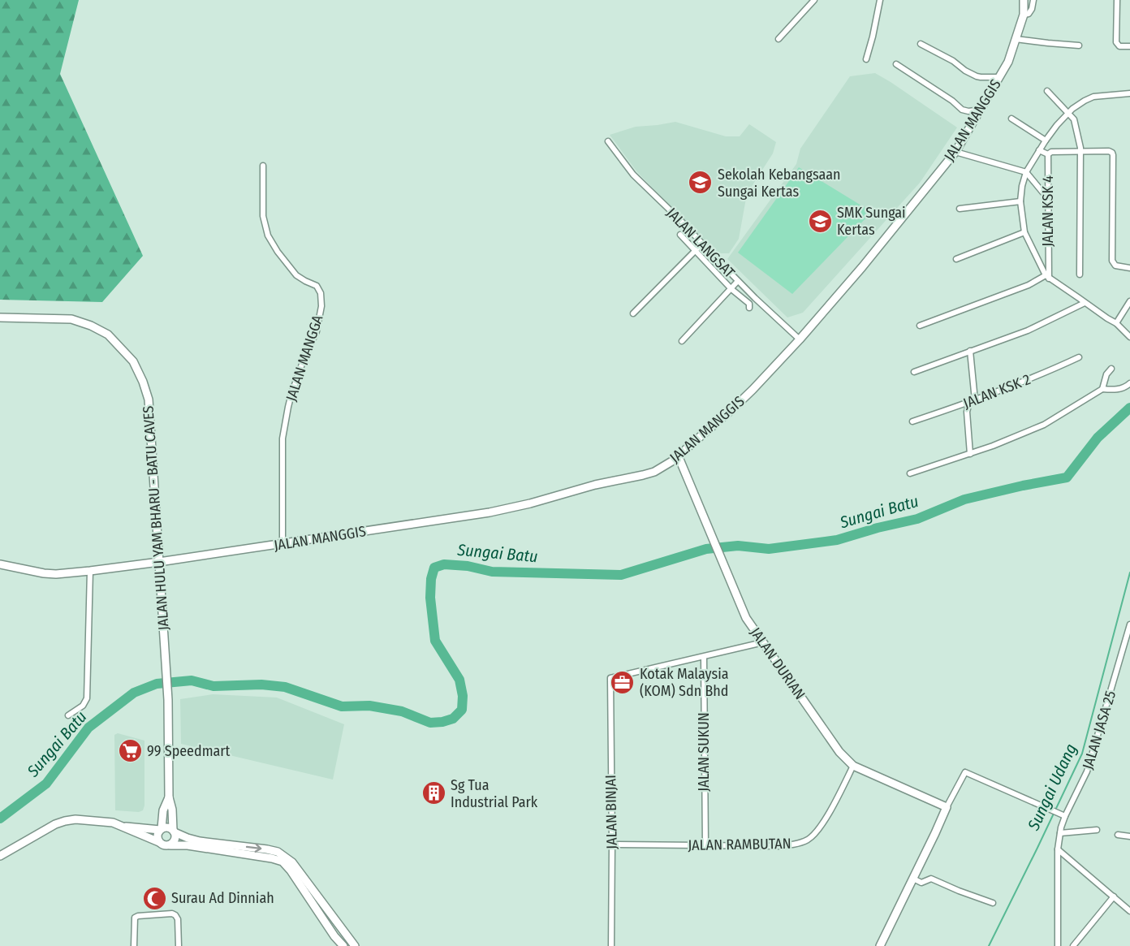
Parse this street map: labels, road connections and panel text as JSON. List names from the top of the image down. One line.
{"streets":{"street":["JALAN MANGGIS","JALAN KSK 4","JALAN LANGSAT","JALAN MANGGA","JALAN KSK 2","JALAN HULU YAM BHARU - BATU CAVES","JALAN DURIAN","JALAN JASA 25","JALAN SUKUN","JALAN BINJAI","JALAN RAMBUTAN"]},"crossings":[["JALAN MANGGIS","JALAN LANGSAT"],["JALAN MANGGIS","JALAN MANGGA"],["JALAN MANGGIS","JALAN HULU YAM BHARU - BATU CAVES"],["JALAN MANGGIS","JALAN DURIAN"],["JALAN DURIAN","JALAN RAMBUTAN"],["JALAN SUKUN","JALAN BINJAI"],["JALAN SUKUN","JALAN RAMBUTAN"],["JALAN BINJAI","JALAN RAMBUTAN"]],"water":["Sungai Batu","Sungai Udang"],"places":{"school or university":["Sekolah Kebangsaan Sungai Kertas","SMK Sungai Kertas"],"office":["Kotak Malaysia (KOM) Sdn Bhd"],"supermarket":["99 Speedmart"],"building":["Sg Tua Industrial Park"],"mosque":["Surau Ad Dinniah"]}}
